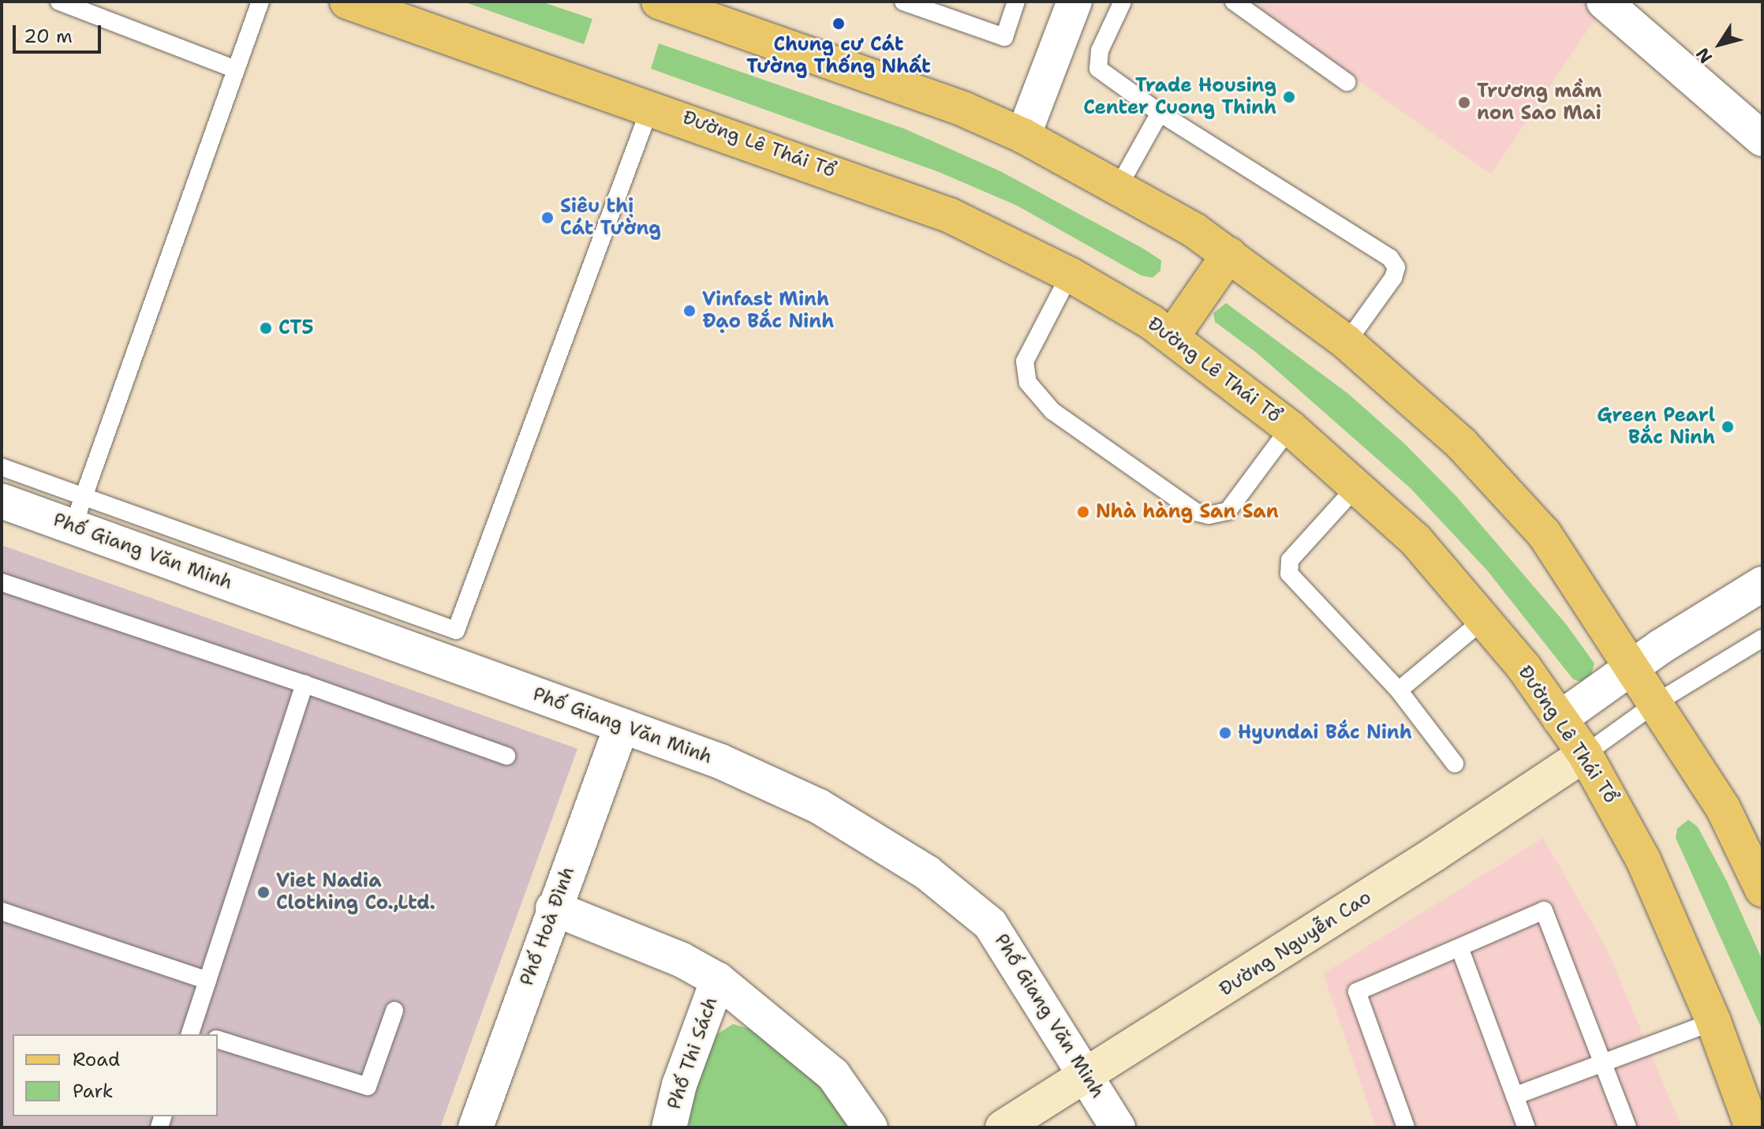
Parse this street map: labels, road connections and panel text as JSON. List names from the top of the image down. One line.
{"streets":{"main road":["Đường Lê Thái Tổ","Đường Nguyễn Cao"],"street":["Phố Giang Văn Minh","Phố Hoà Đình","Phố Thi Sách"]},"crossings":[["Đường Lê Thái Tổ","Đường Nguyễn Cao"],["Phố Giang Văn Minh","Phố Hoà Đình"],["Phố Giang Văn Minh","Đường Nguyễn Cao"]],"places":["Chung cư Cát Tường Thống Nhất","Trade Housing Center Cuong Thinh","Trương mầm non Sao Mai","Siêu thị Cát Tường","Vinfast Minh Đạo Bắc Ninh","CT5","Green Pearl Bắc Ninh","Nhà hàng San San","Hyundai Bắc Ninh","Viet Nadia Clothing Co.,Ltd."],"legend":["Road","Park"],"scale_bar":"20 m","north":"bottom left"}
